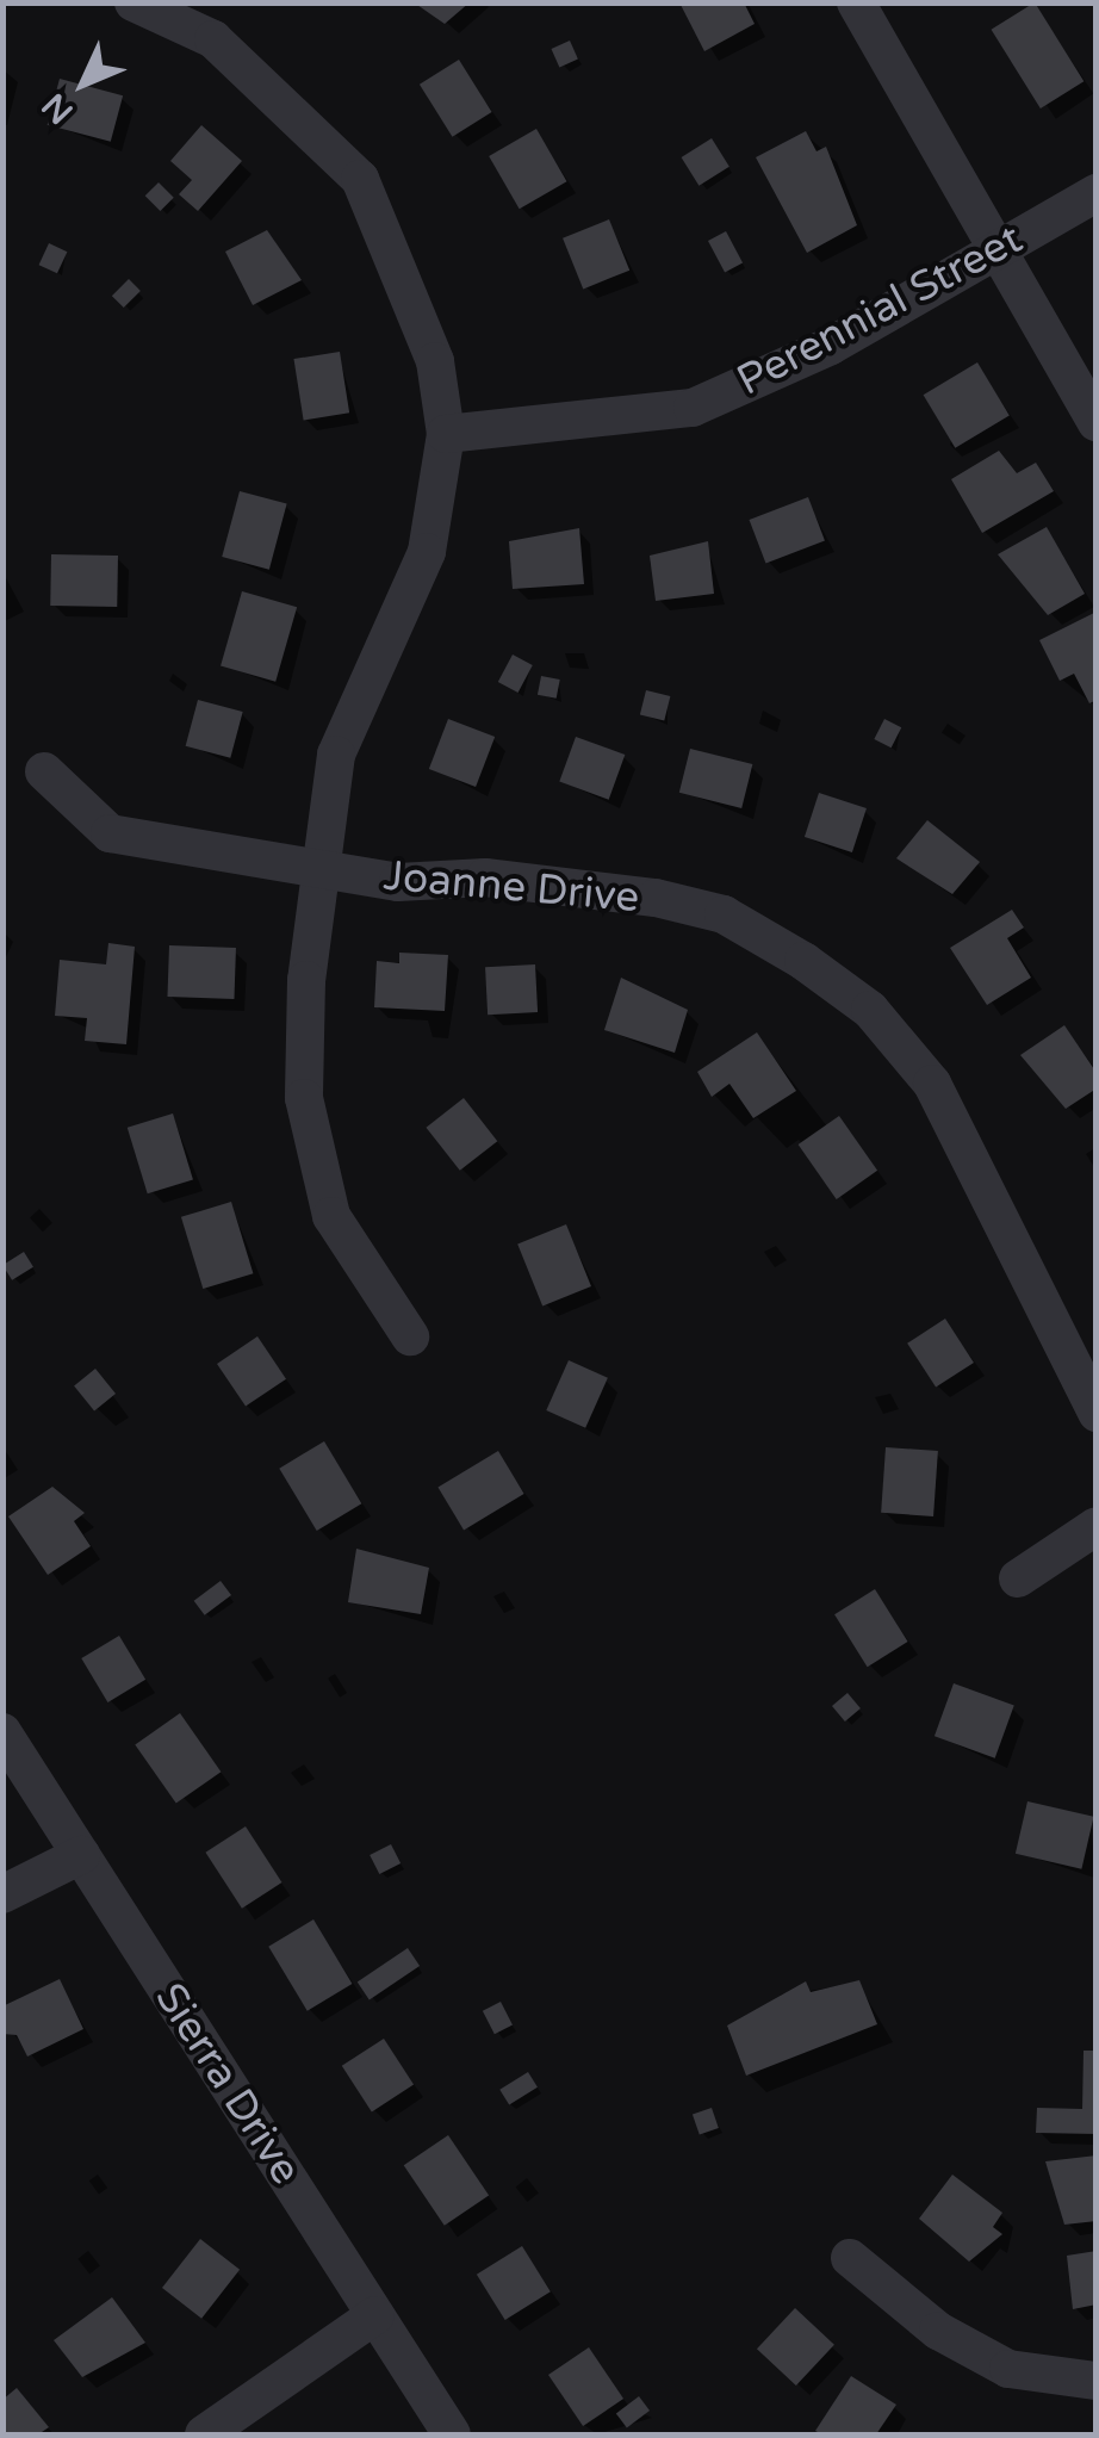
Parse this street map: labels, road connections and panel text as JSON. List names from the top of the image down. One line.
{"streets":{"street":["Perennial Street","Joanne Drive","Sierra Drive"]},"north":"bottom left"}
